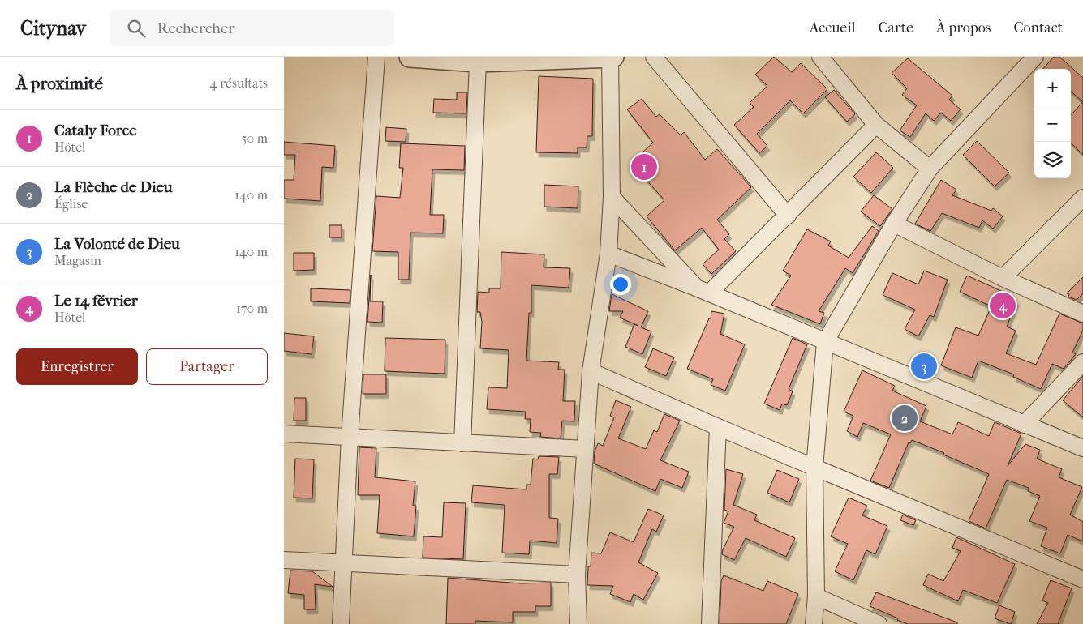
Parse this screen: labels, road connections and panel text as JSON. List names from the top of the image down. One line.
{"page":{"header":"Citynav","search":"Rechercher","nav":["Accueil","Carte","À propos","Contact"],"heading":["À proximité","4 résultats"],"map_buttons":["+","−"],"list":[{"mark":"1","name":"Cataly Force","note":"Hôtel","value":"50 m"},{"mark":"2","name":"La Flèche de Dieu","note":"Église","value":"140 m"},{"mark":"3","name":"La Volonté de Dieu","note":"Magasin","value":"140 m"},{"mark":"4","name":"Le 14 février","note":"Hôtel","value":"170 m"}],"pins":["1","4","3","2"],"buttons":["Enregistrer","Partager"]}}
